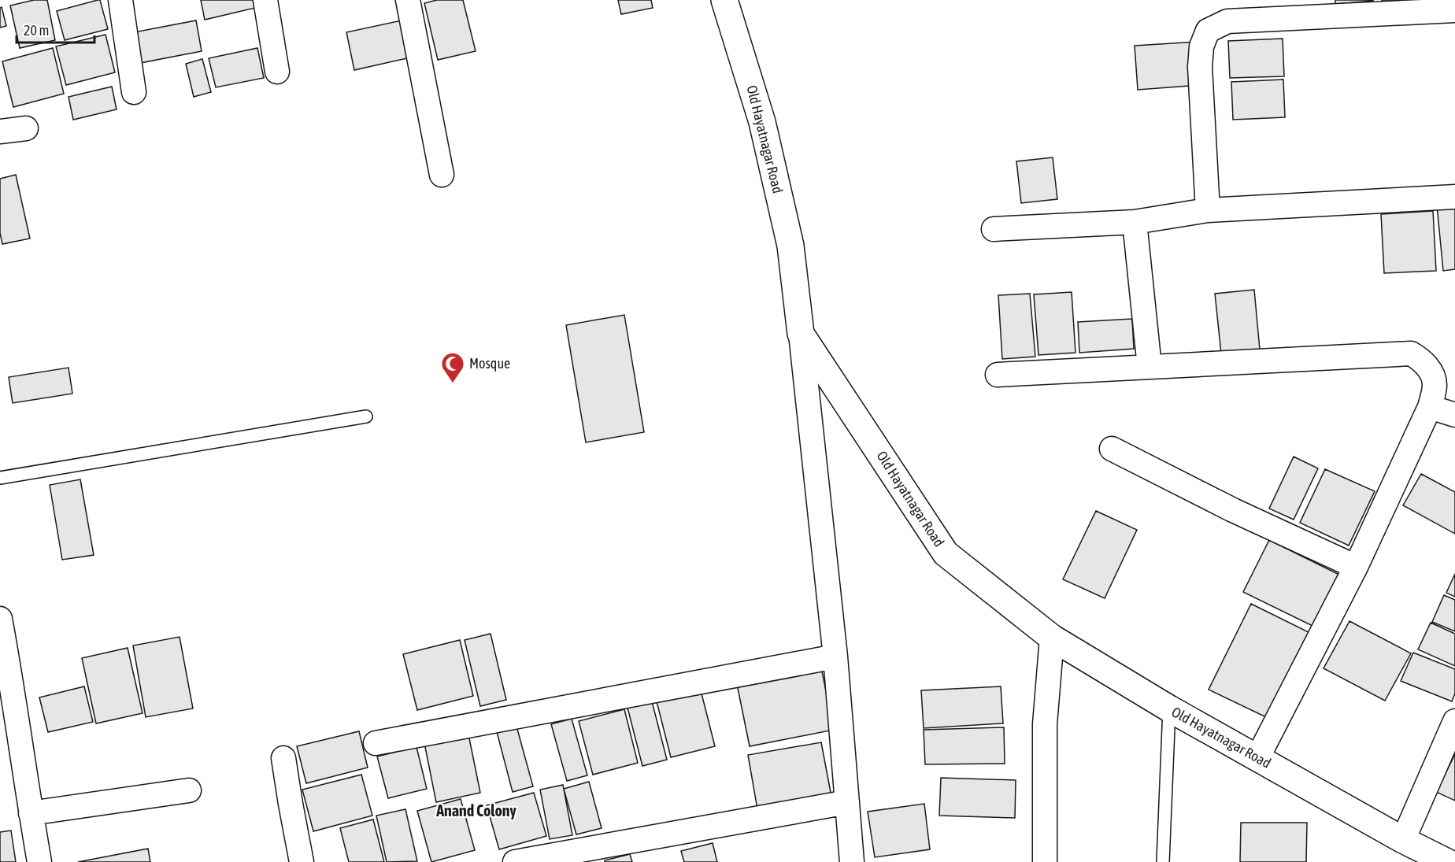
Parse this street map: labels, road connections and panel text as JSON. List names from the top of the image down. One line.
{"streets":{"street":["Old Hayatnagar Road"]},"districts":["Anand Colony"],"places":{"mosque":["Mosque"]},"scale_bar":"20 m"}
